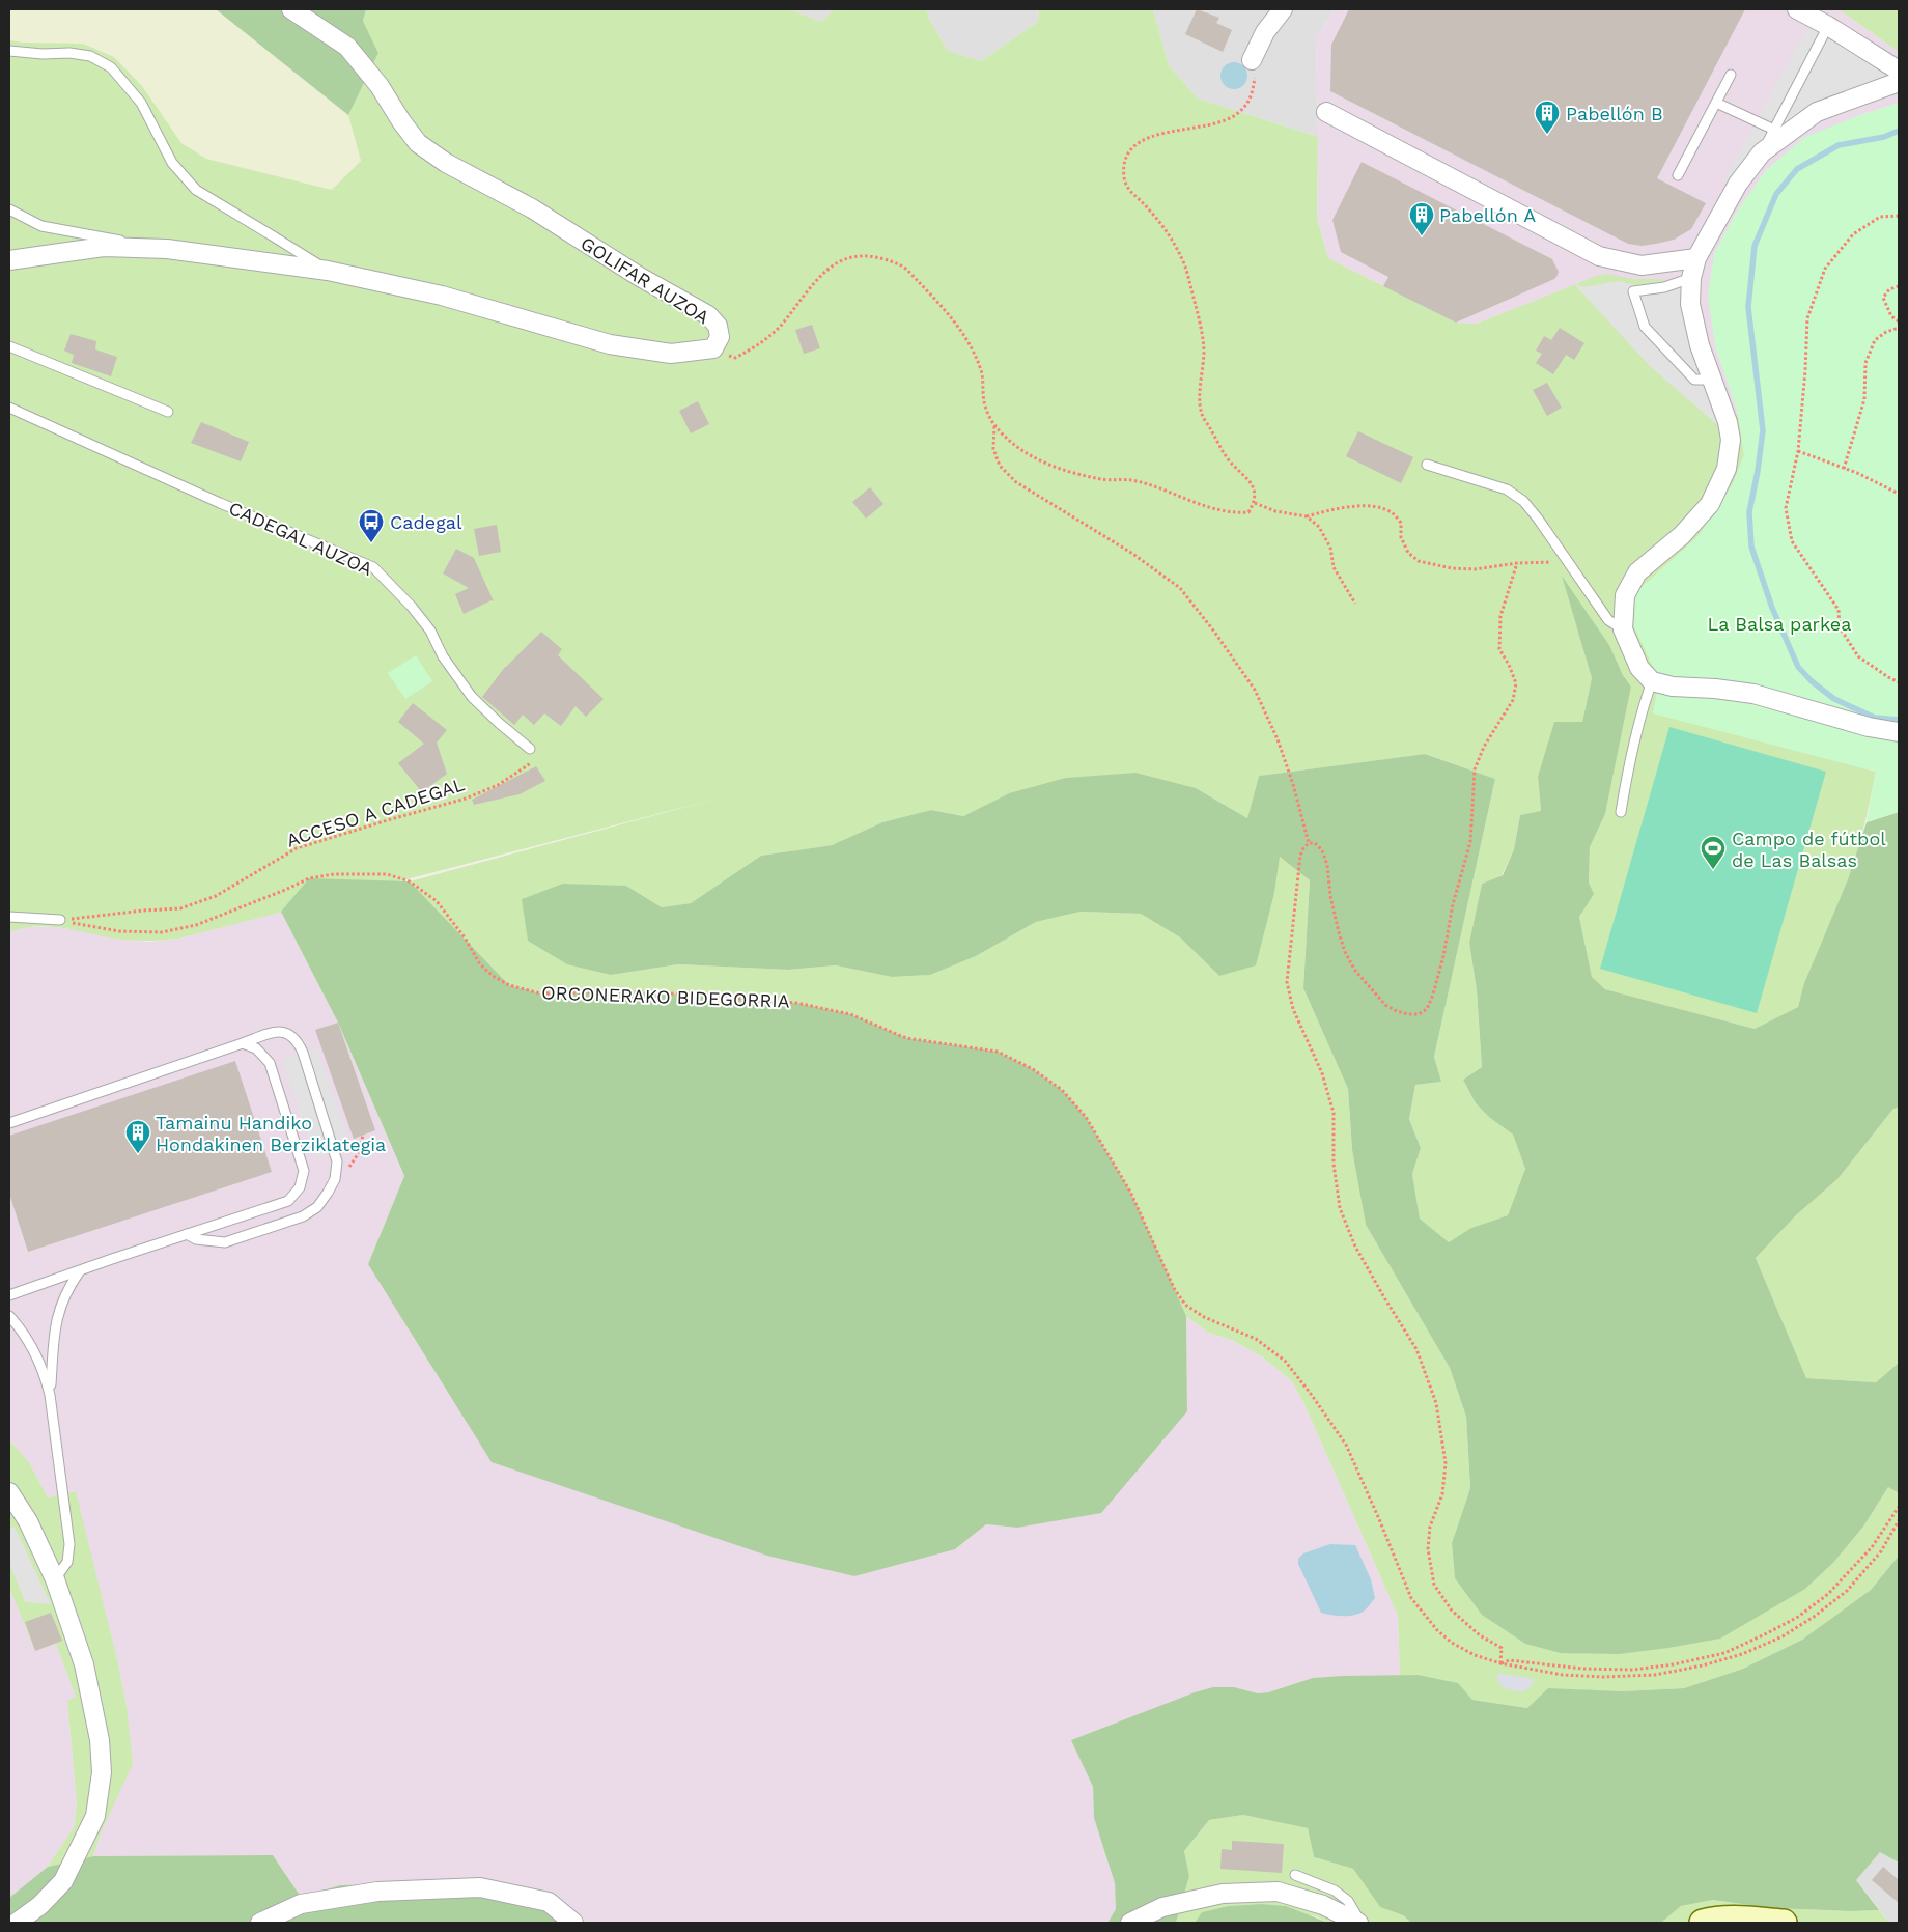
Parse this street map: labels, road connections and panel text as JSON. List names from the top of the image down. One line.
{"streets":{"street":["GOLIFAR AUZOA"],"lane":["CADEGAL AUZOA"],"path":["ACCESO A CADEGAL","ORCONERAKO BIDEGORRIA"]},"crossings":[["CADEGAL AUZOA","ACCESO A CADEGAL"],["ACCESO A CADEGAL","ORCONERAKO BIDEGORRIA"]],"parks":["La Balsa parkea"],"places":{"building":["Pabellón B","Pabellón A","Tamainu Handiko Hondakinen Berziklategia"],"bus stop":["Cadegal"],"sports":["Campo de fútbol de Las Balsas"]}}
